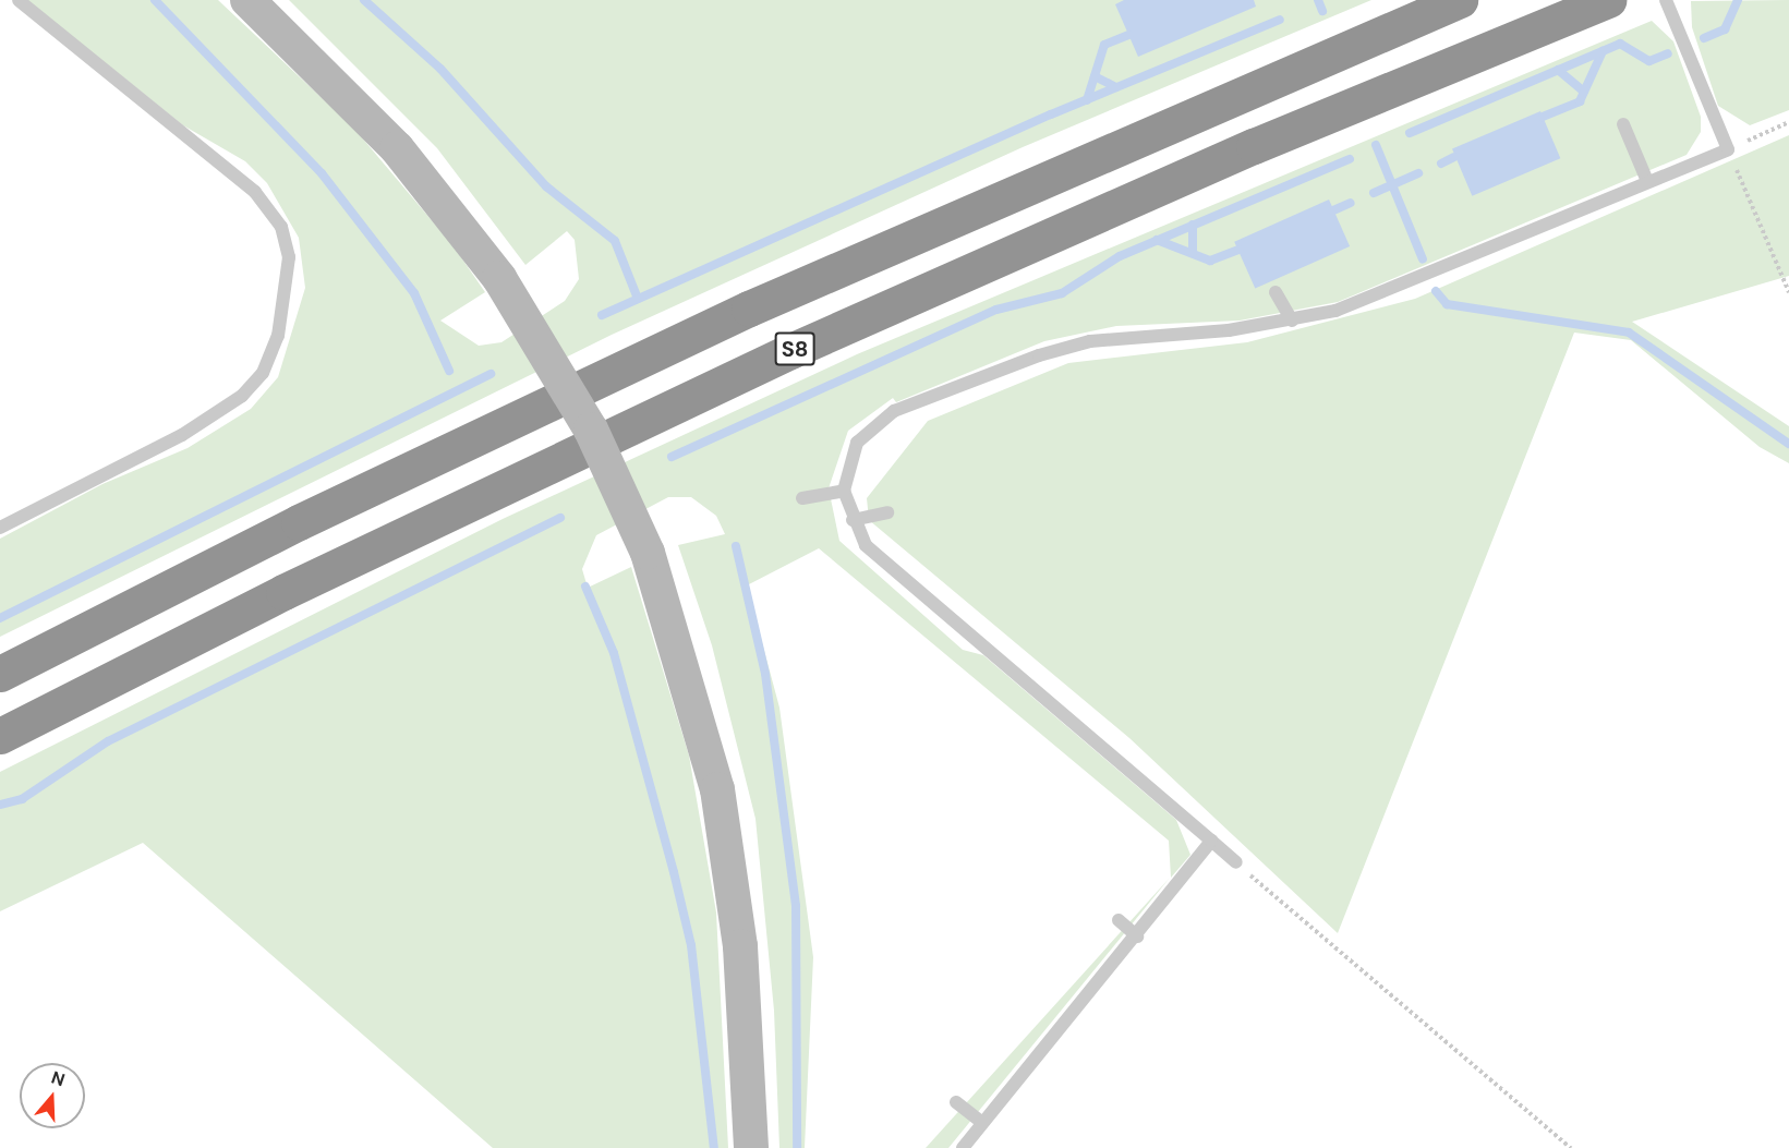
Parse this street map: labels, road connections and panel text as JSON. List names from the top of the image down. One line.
{"streets":{"highway":["S8"]},"north":"top"}
